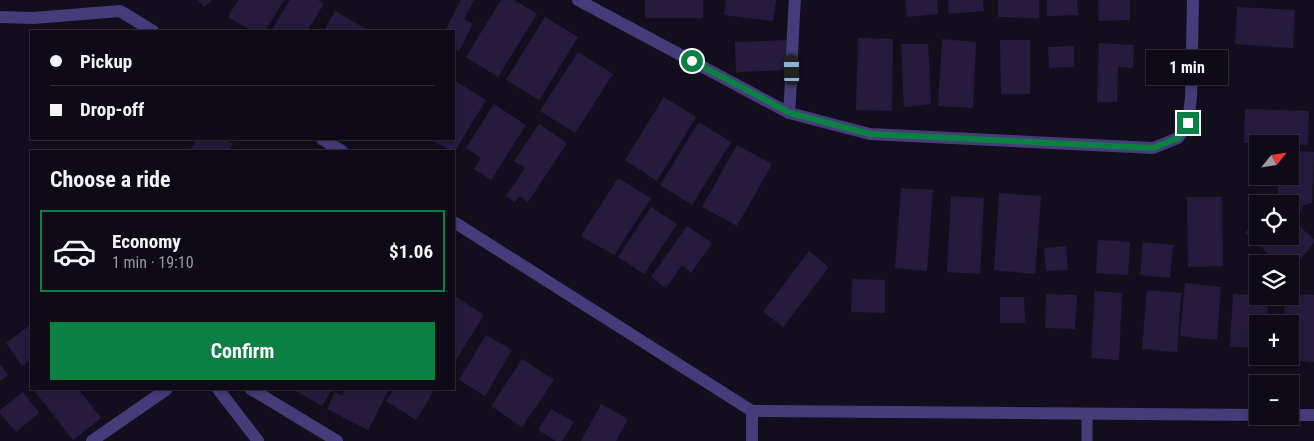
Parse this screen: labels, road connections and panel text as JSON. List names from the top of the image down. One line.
{"north":"top right","page":{"banner":["Pickup","Drop-off"],"bubble":"1 min","map_buttons":["+","−"],"heading":"Choose a ride","list":[{"name":"Economy","note":"1 min · 19:10","value":"$1.06"}],"buttons":"Confirm"}}
